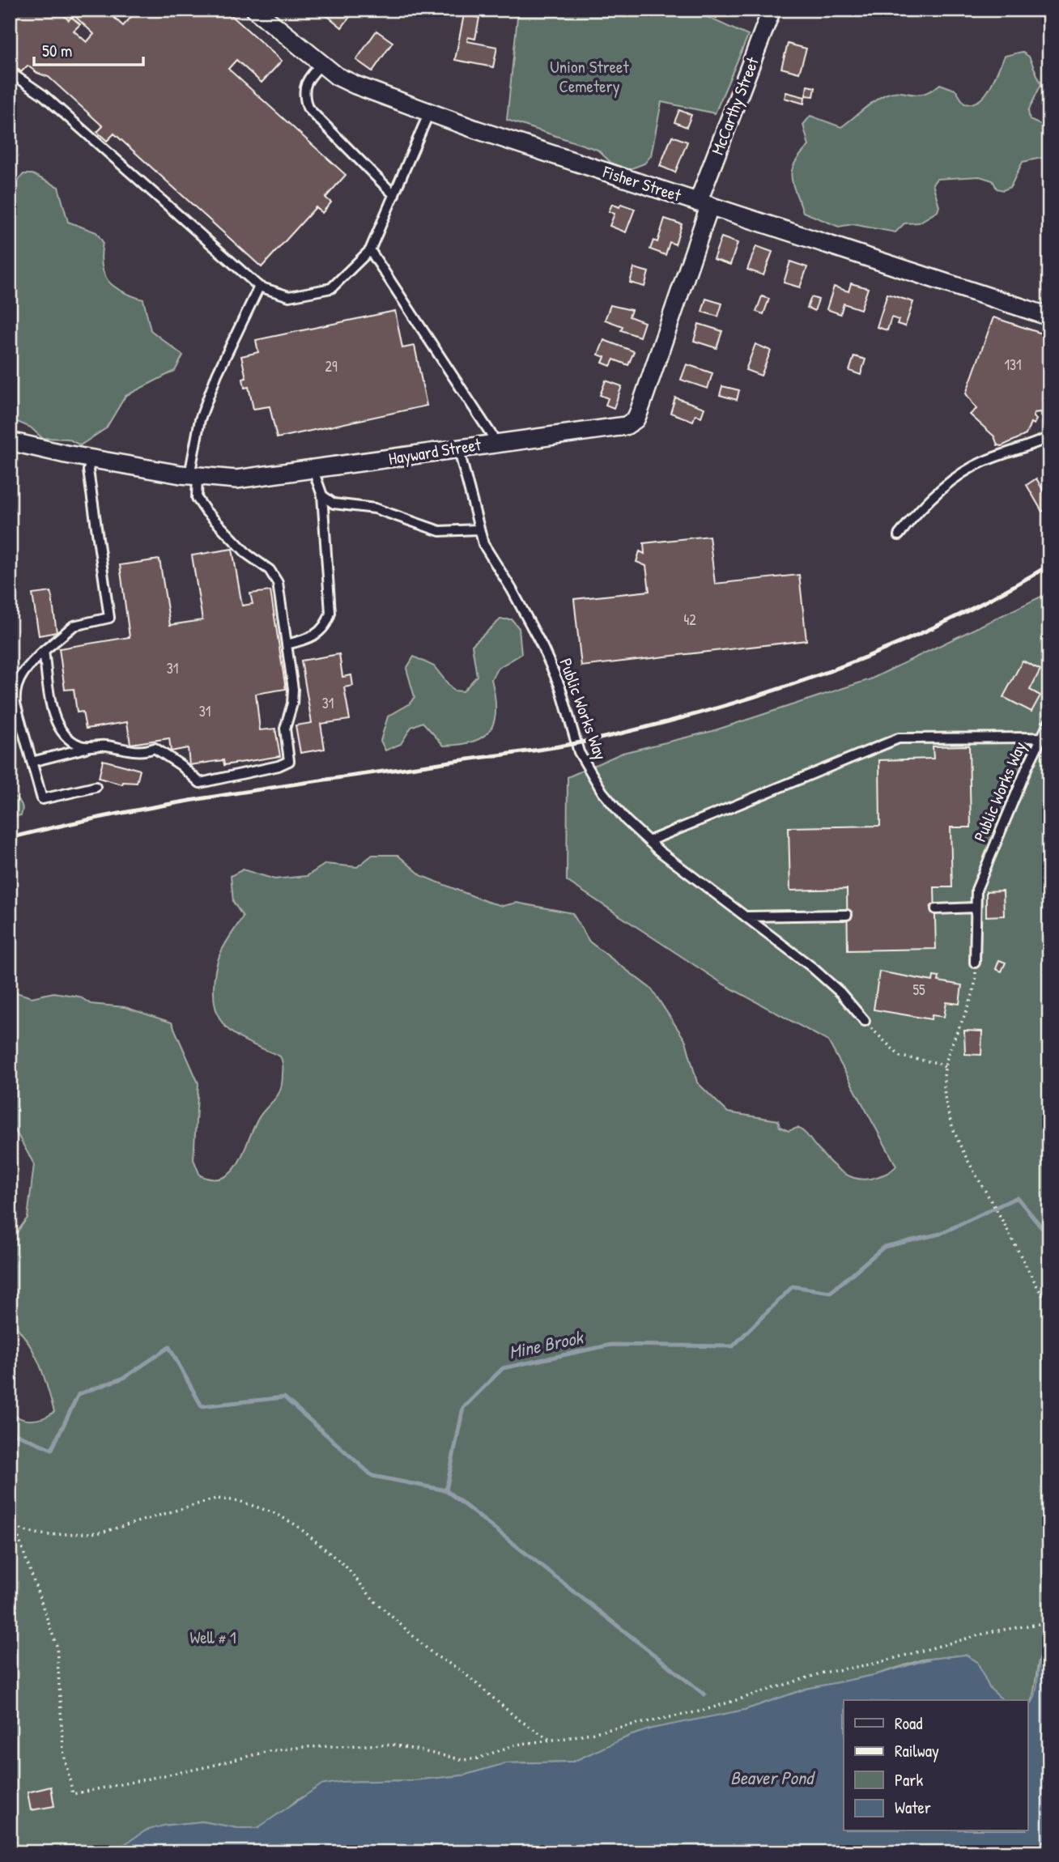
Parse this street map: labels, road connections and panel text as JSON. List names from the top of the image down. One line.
{"streets":{"street":["McCarthy Street","Fisher Street","Hayward Street"],"lane":["Public Works Way"]},"crossings":[["McCarthy Street","Fisher Street"],["McCarthy Street","Hayward Street"],["Fisher Street","Hayward Street"],["Hayward Street","Public Works Way"]],"water":["Mine Brook","Beaver Pond"],"parks":["Union Street Cemetery","Well # 1"],"house_numbers":["131","29","42","31","31","31","55"],"legend":["Road","Railway","Park","Water"],"scale_bar":"50 m"}
